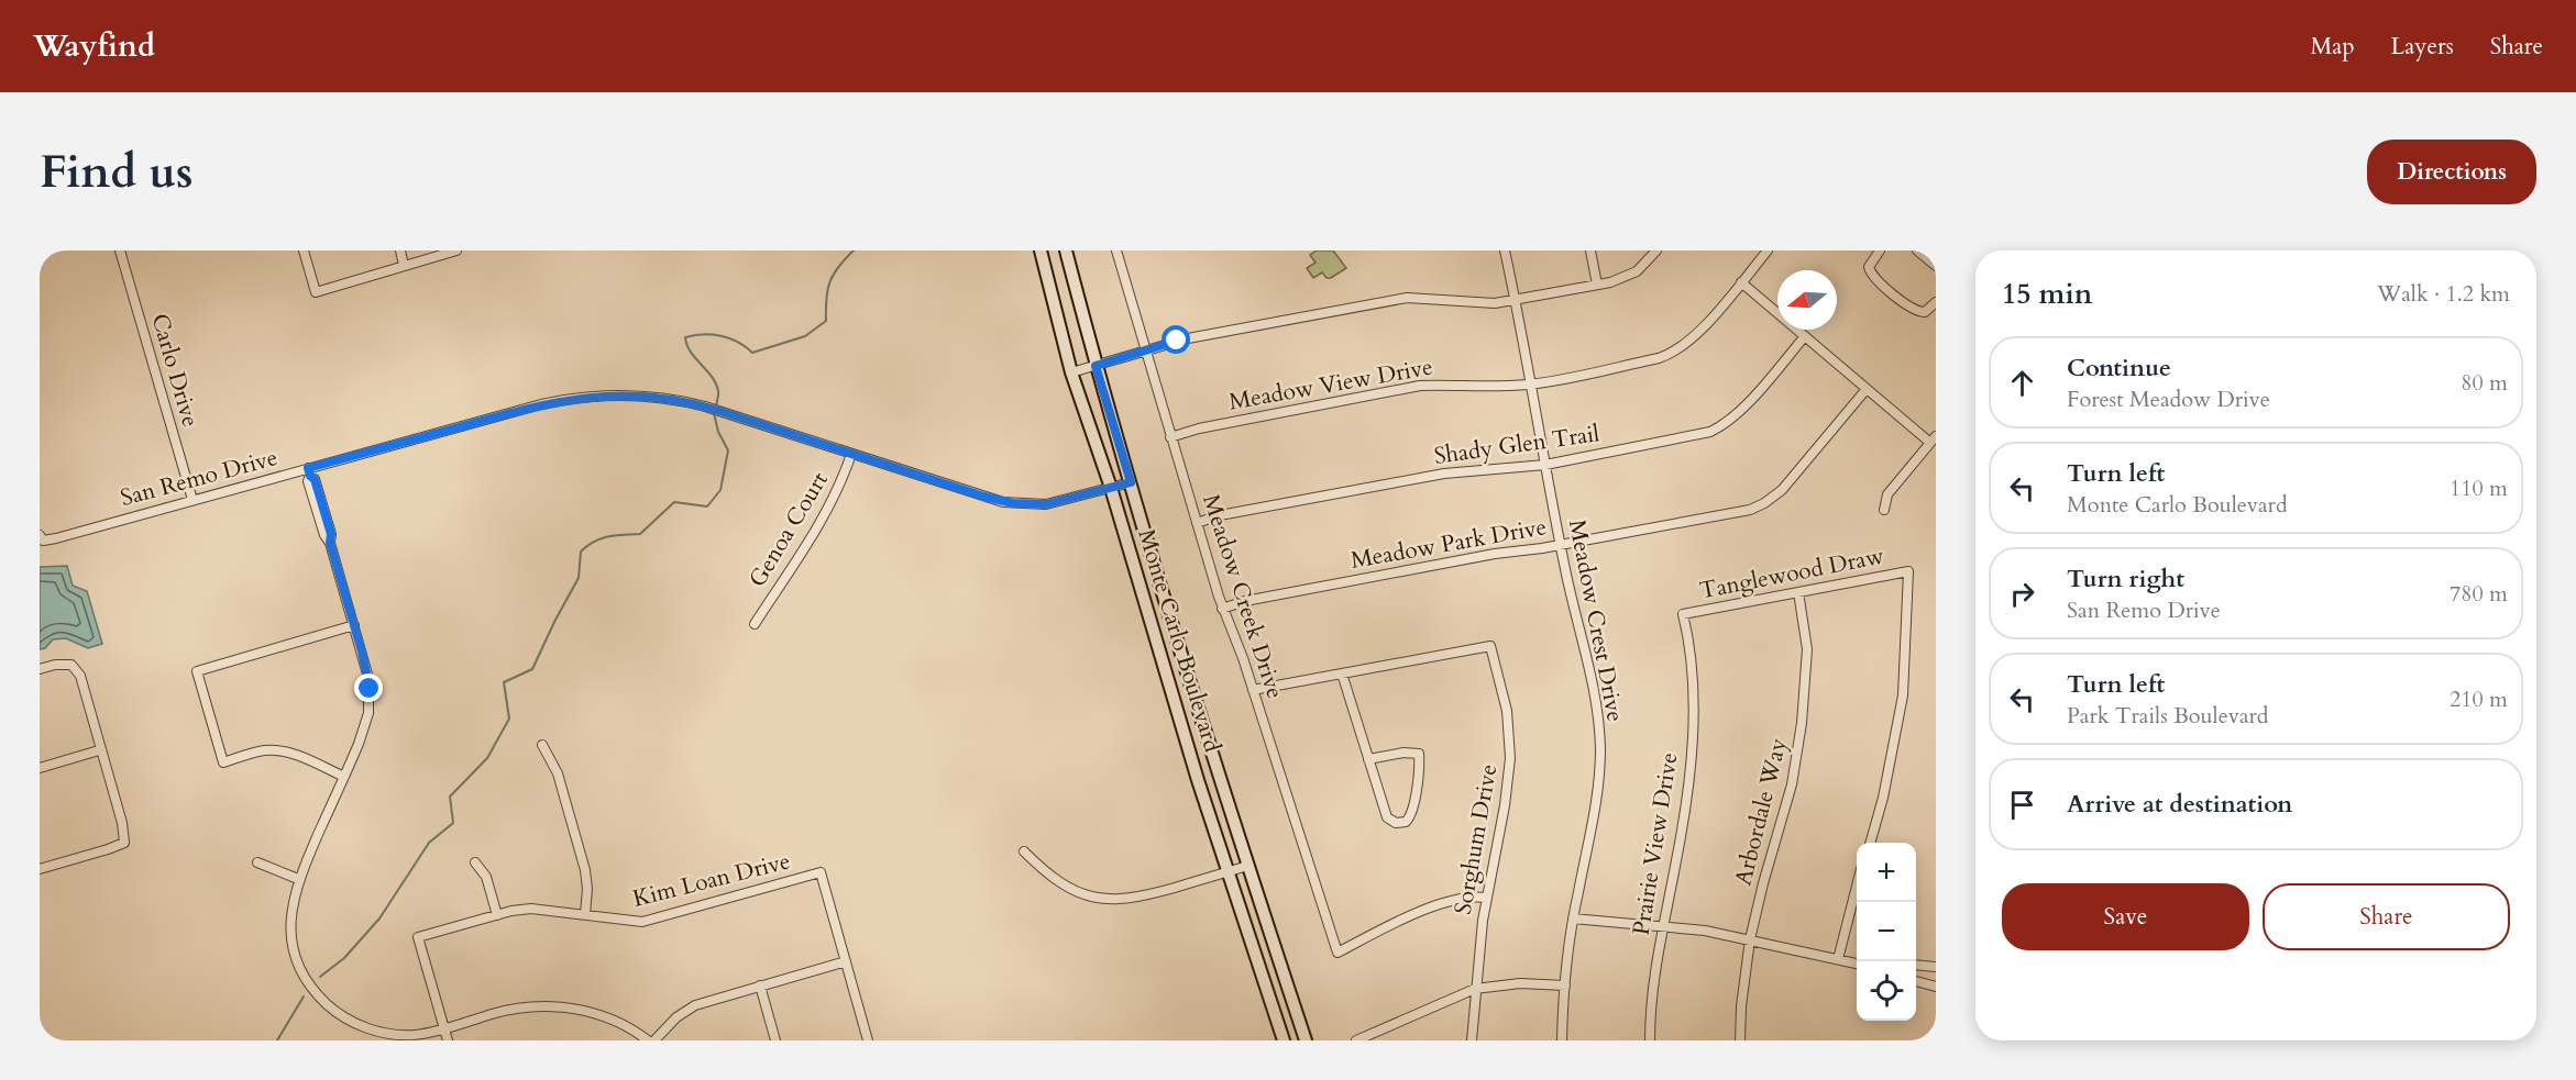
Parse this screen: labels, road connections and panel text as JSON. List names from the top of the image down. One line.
{"streets":{"main road":["Monte Carlo Boulevard"],"street":["Carlo Drive","Meadow View Drive","Shady Glen Trail","San Remo Drive","Genoa Court","Meadow Park Drive","Tanglewood Draw","Meadow Creek Drive","Meadow Crest Drive","Arbordale Way","Sorghum Drive","Prairie View Drive","Kim Loan Drive"]},"crossings":[["Carlo Drive","San Remo Drive"],["Meadow View Drive","Meadow Creek Drive"],["Meadow View Drive","Meadow Crest Drive"],["Shady Glen Trail","Meadow Creek Drive"],["Shady Glen Trail","Meadow Crest Drive"],["San Remo Drive","Genoa Court"],["San Remo Drive","Monte Carlo Boulevard"],["Meadow Park Drive","Meadow Creek Drive"],["Meadow Park Drive","Meadow Crest Drive"],["Tanglewood Draw","Arbordale Way"],["Tanglewood Draw","Prairie View Drive"],["Meadow Creek Drive","Sorghum Drive"]],"north":"left","page":{"header":"Wayfind","nav":["Map","Layers","Share"],"buttons":["Directions",["Save","Share"]],"title":"Find us","heading":["15 min","Walk · 1.2 km"],"list":[["Continue","Forest Meadow Drive","80 m"],["Turn left","Monte Carlo Boulevard","110 m"],["Turn right","San Remo Drive","780 m"],["Turn left","Park Trails Boulevard","210 m"],"Arrive at destination"],"map_buttons":["+","−"]}}
